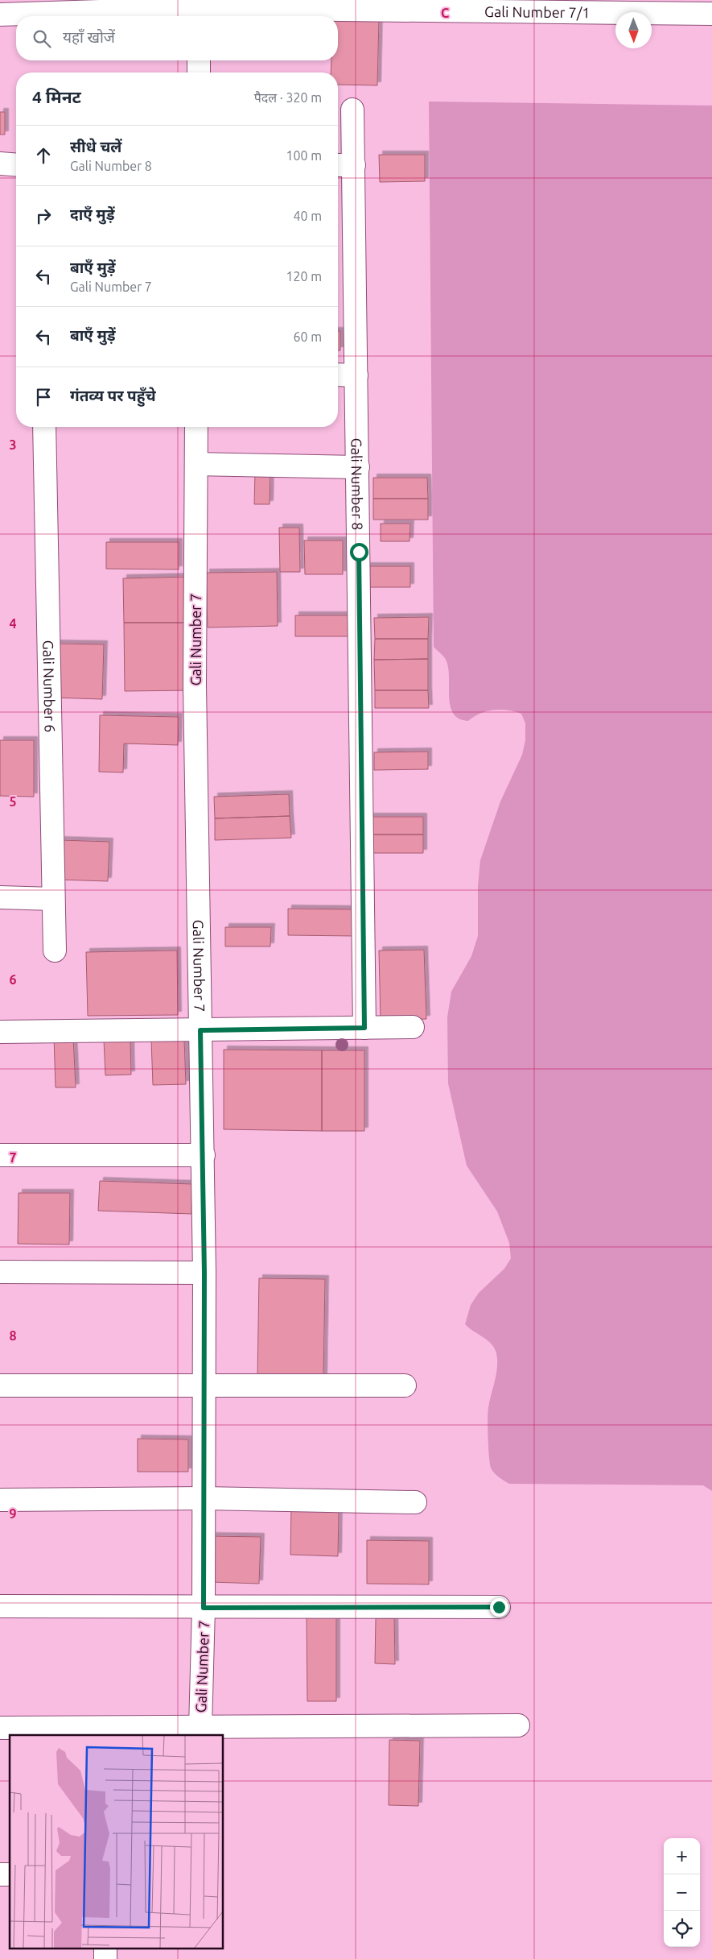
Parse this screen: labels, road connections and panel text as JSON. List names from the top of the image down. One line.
{"streets":{"street":["Gali Number 7/1","Gali Number 8","Gali Number 7","Gali Number 6"]},"north":"bottom","page":{"search":"यहाँ खोजें","heading":["4 मिनट","पैदल · 320 m"],"list":[["सीधे चलें","Gali Number 8","100 m"],["दाएँ मुड़ें","40 m"],["बाएँ मुड़ें","Gali Number 7","120 m"],["बाएँ मुड़ें","60 m"],"गंतव्य पर पहुँचे"],"map_buttons":["+","−"]},"grid":{"columns":["C"],"rows":["3","4","5","6","7","8","9"]}}
